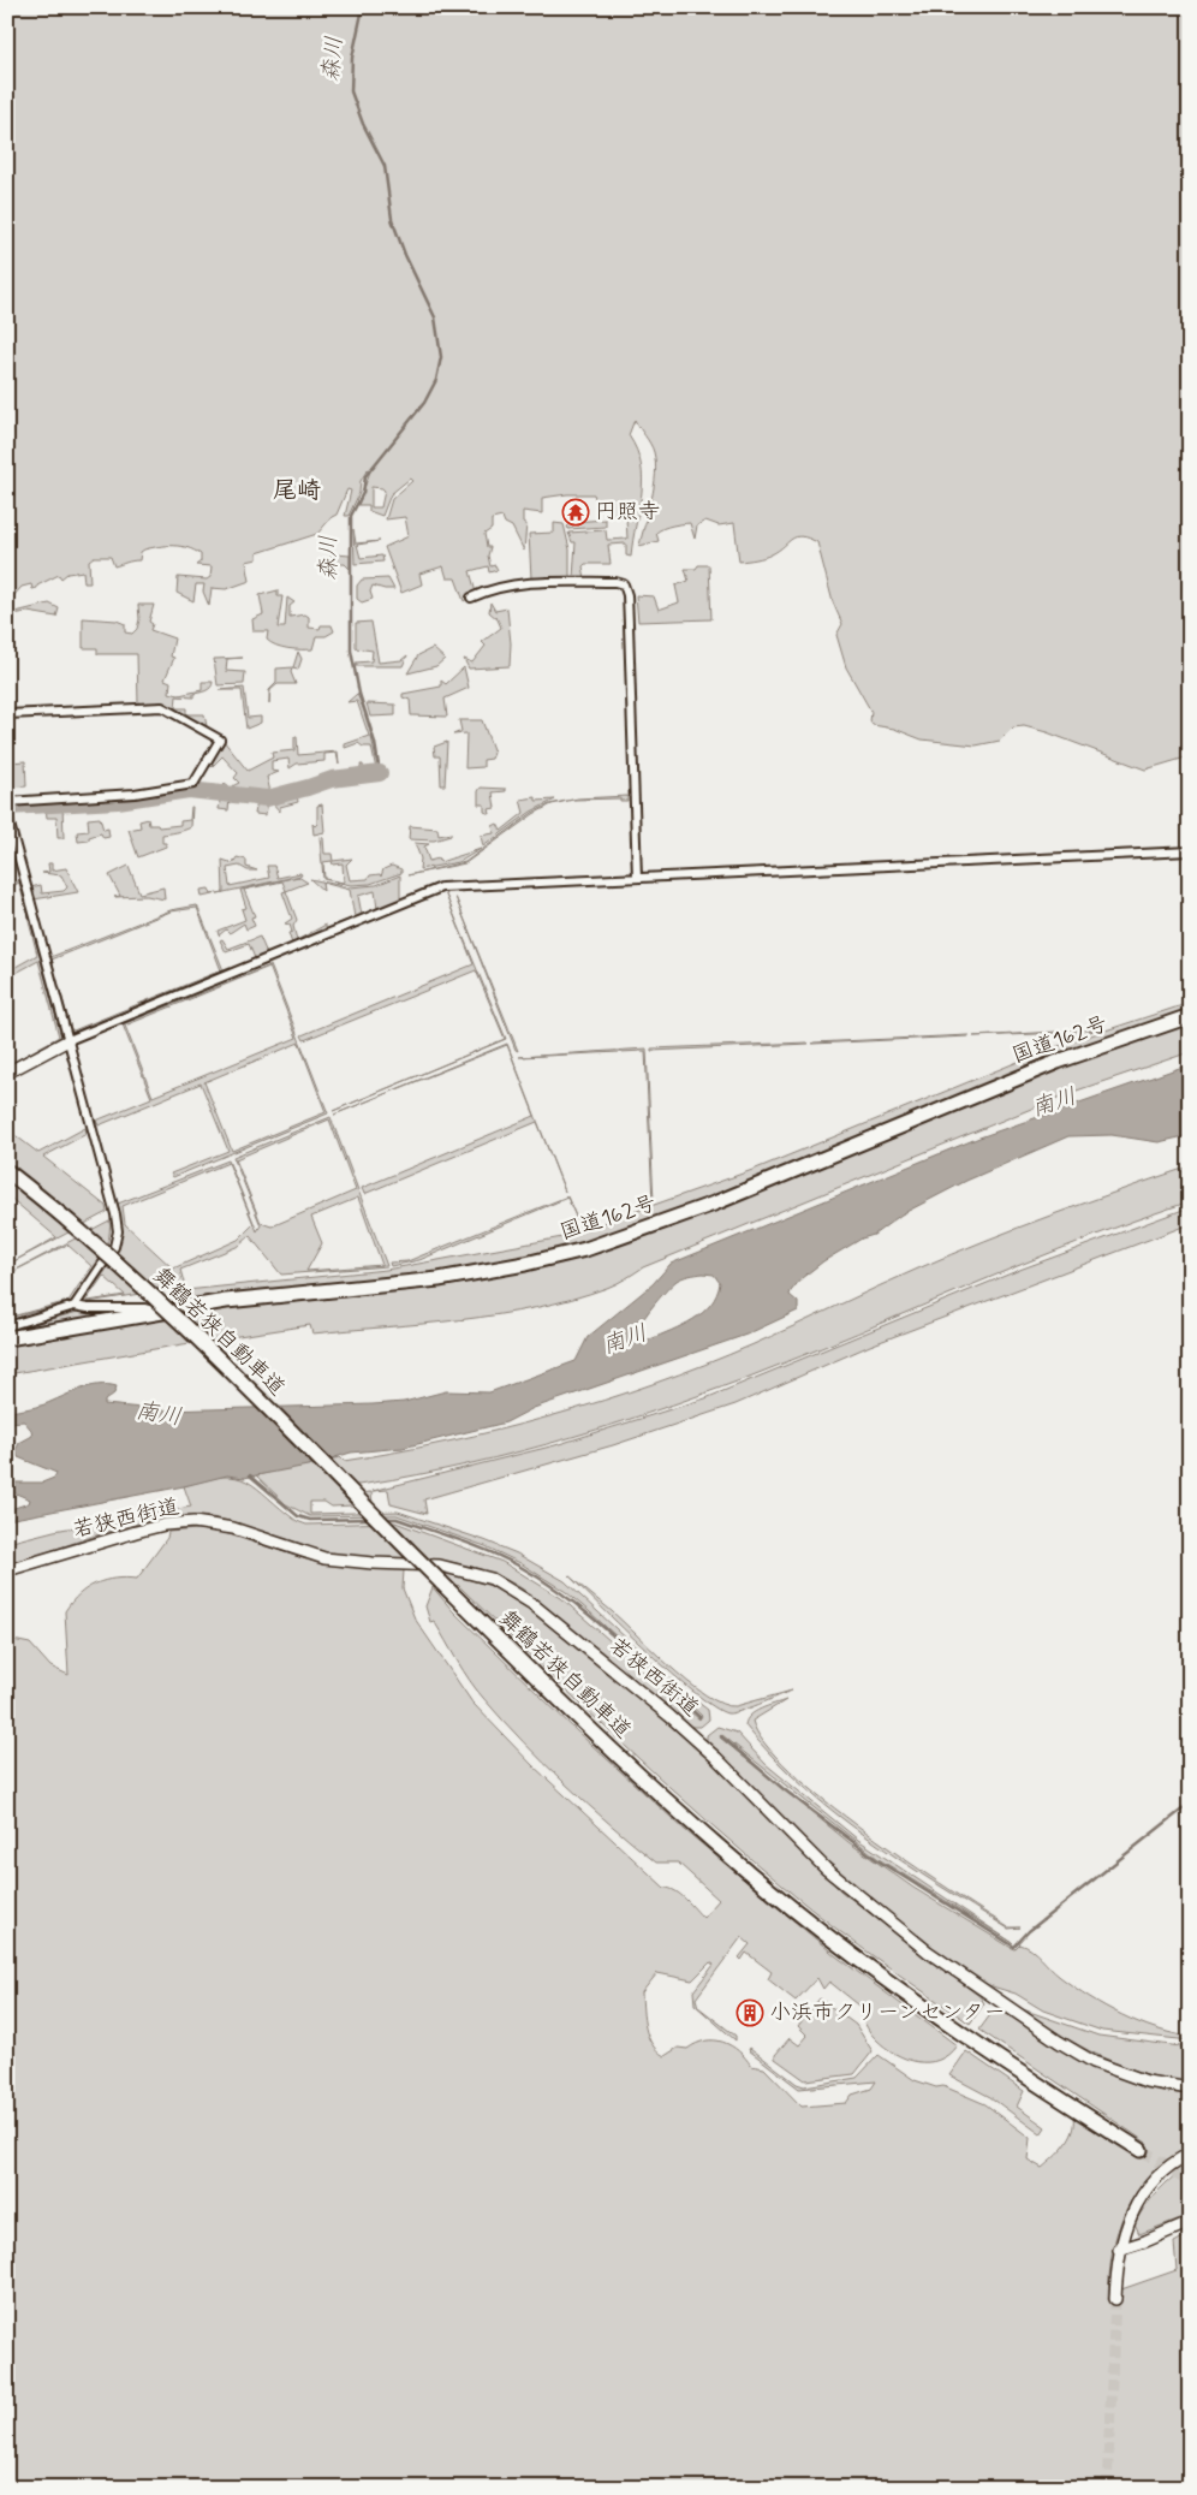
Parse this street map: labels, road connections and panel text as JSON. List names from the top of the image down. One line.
{"streets":{"highway":["国道162号","舞鶴若狭自動車道"],"street":["若狭西街道"]},"districts":["尾崎"],"water":["森川","南川"],"places":{"temple":["円照寺"],"building":["小浜市クリーンセンター"]}}
